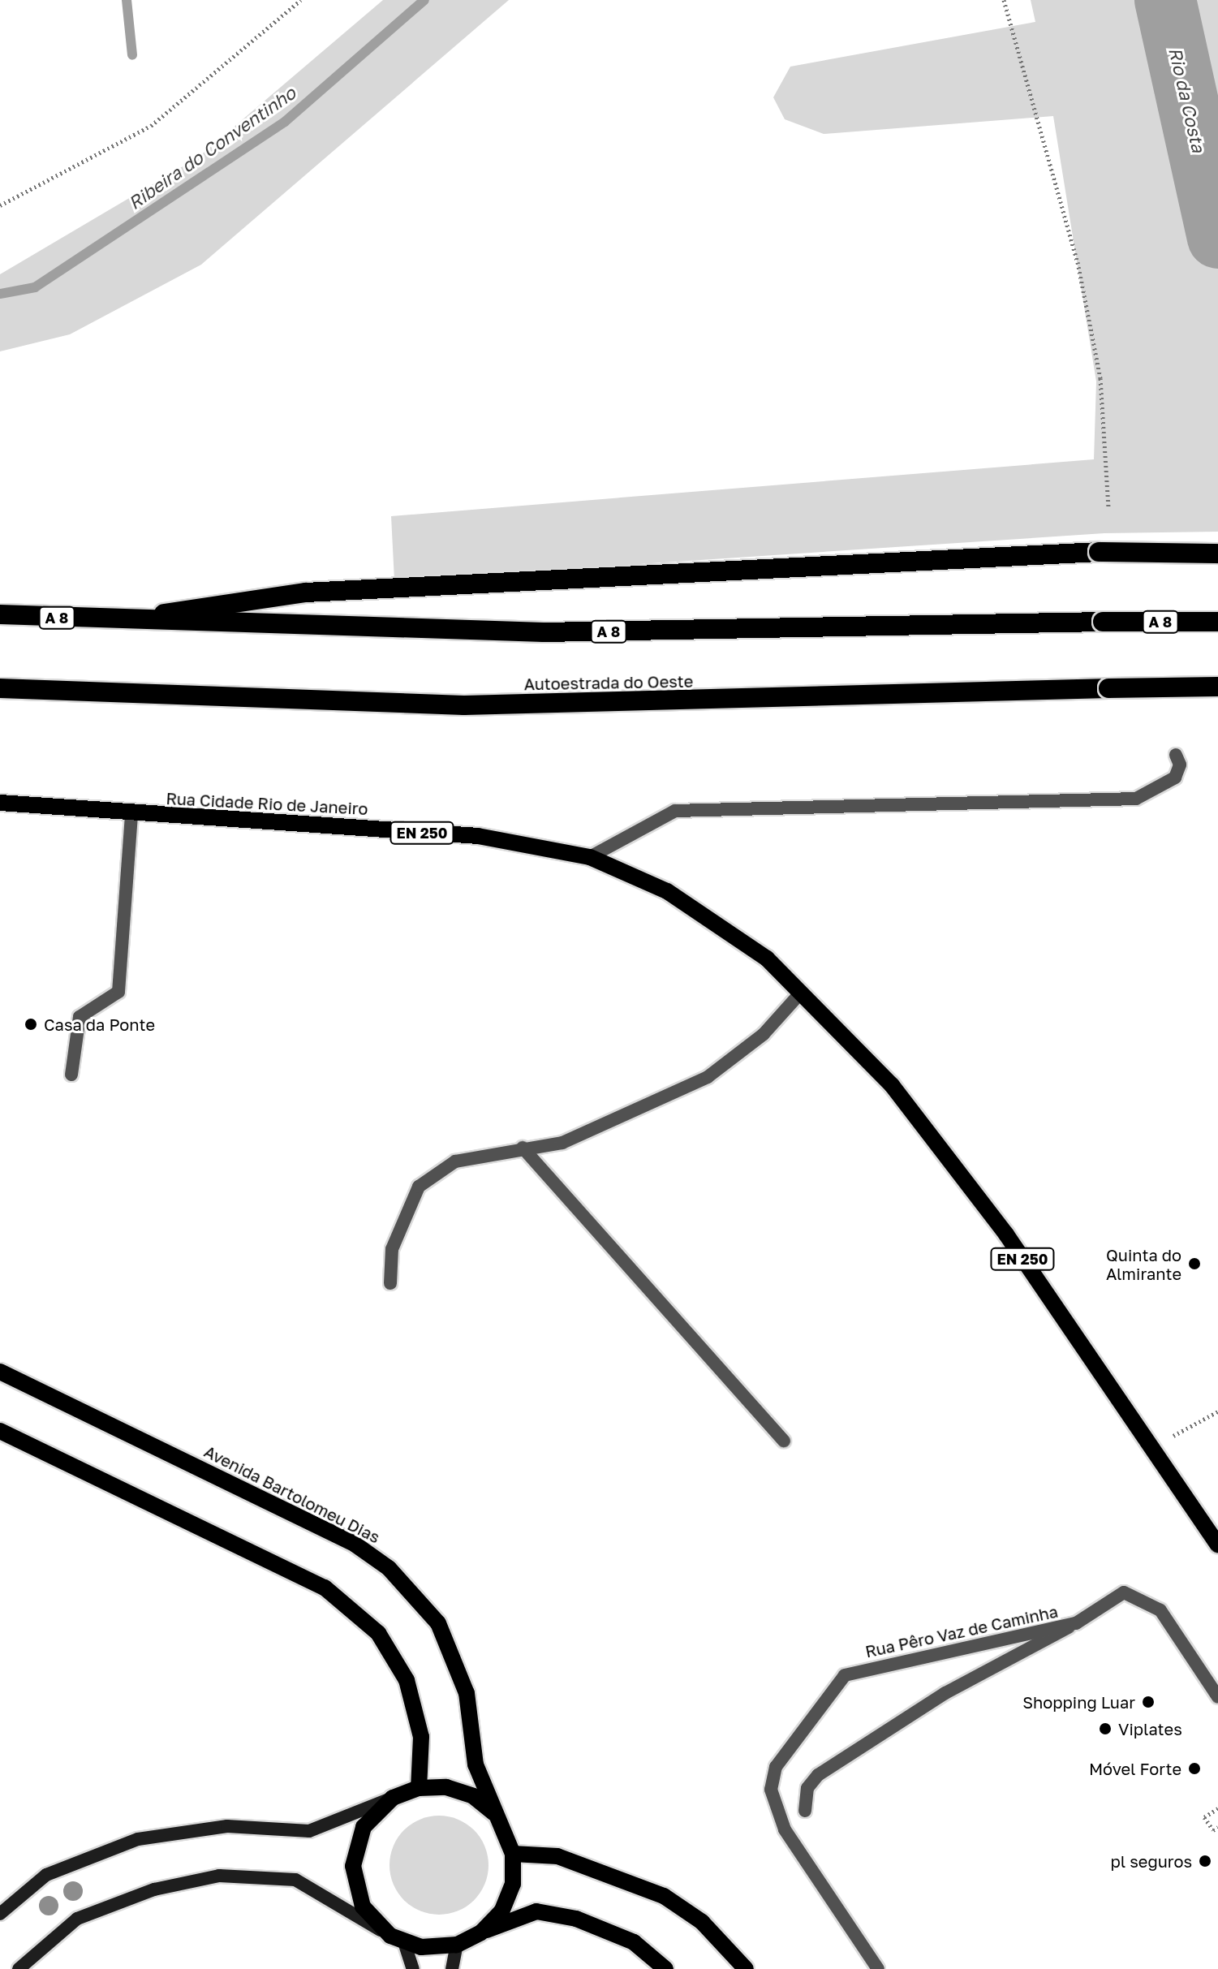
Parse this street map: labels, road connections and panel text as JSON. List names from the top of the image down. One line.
{"streets":{"highway":["A 8","Autoestrada do Oeste"],"main road":["Rua Cidade Rio de Janeiro","EN 250","Avenida Bartolomeu Dias"],"street":["Rua Pêro Vaz de Caminha"]},"crossings":[["Rua Cidade Rio de Janeiro","EN 250"]],"water":["Rio da Costa","Ribeira do Conventinho"],"places":["Casa da Ponte","Quinta do Almirante","Shopping Luar","Viplates","Móvel Forte","pl seguros"]}
